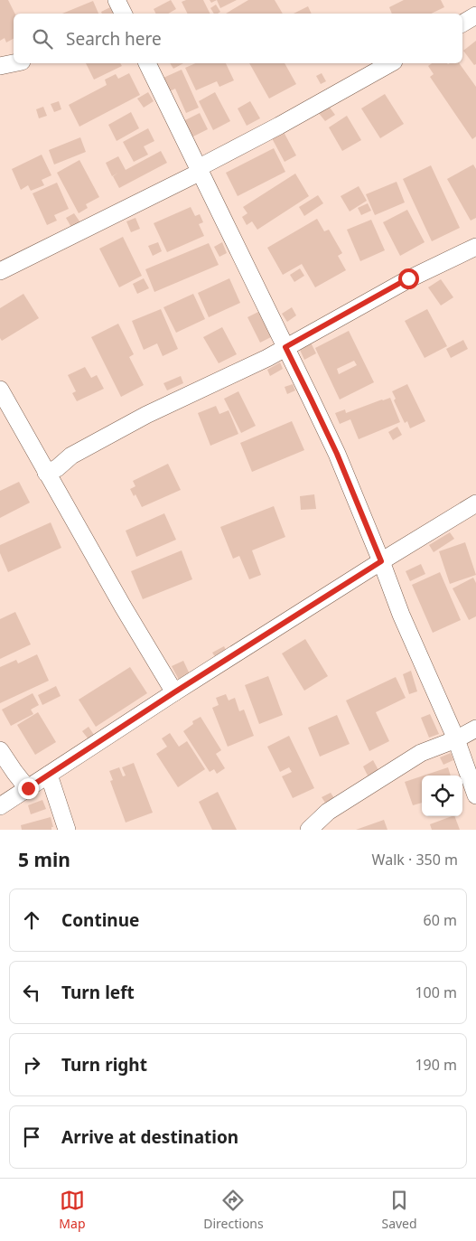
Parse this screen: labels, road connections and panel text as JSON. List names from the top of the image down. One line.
{"page":{"search":"Search here","heading":["5 min","Walk · 350 m"],"list":[["Continue","60 m"],["Turn left","100 m"],["Turn right","190 m"],"Arrive at destination"],"nav":["Map","Directions","Saved"]}}
